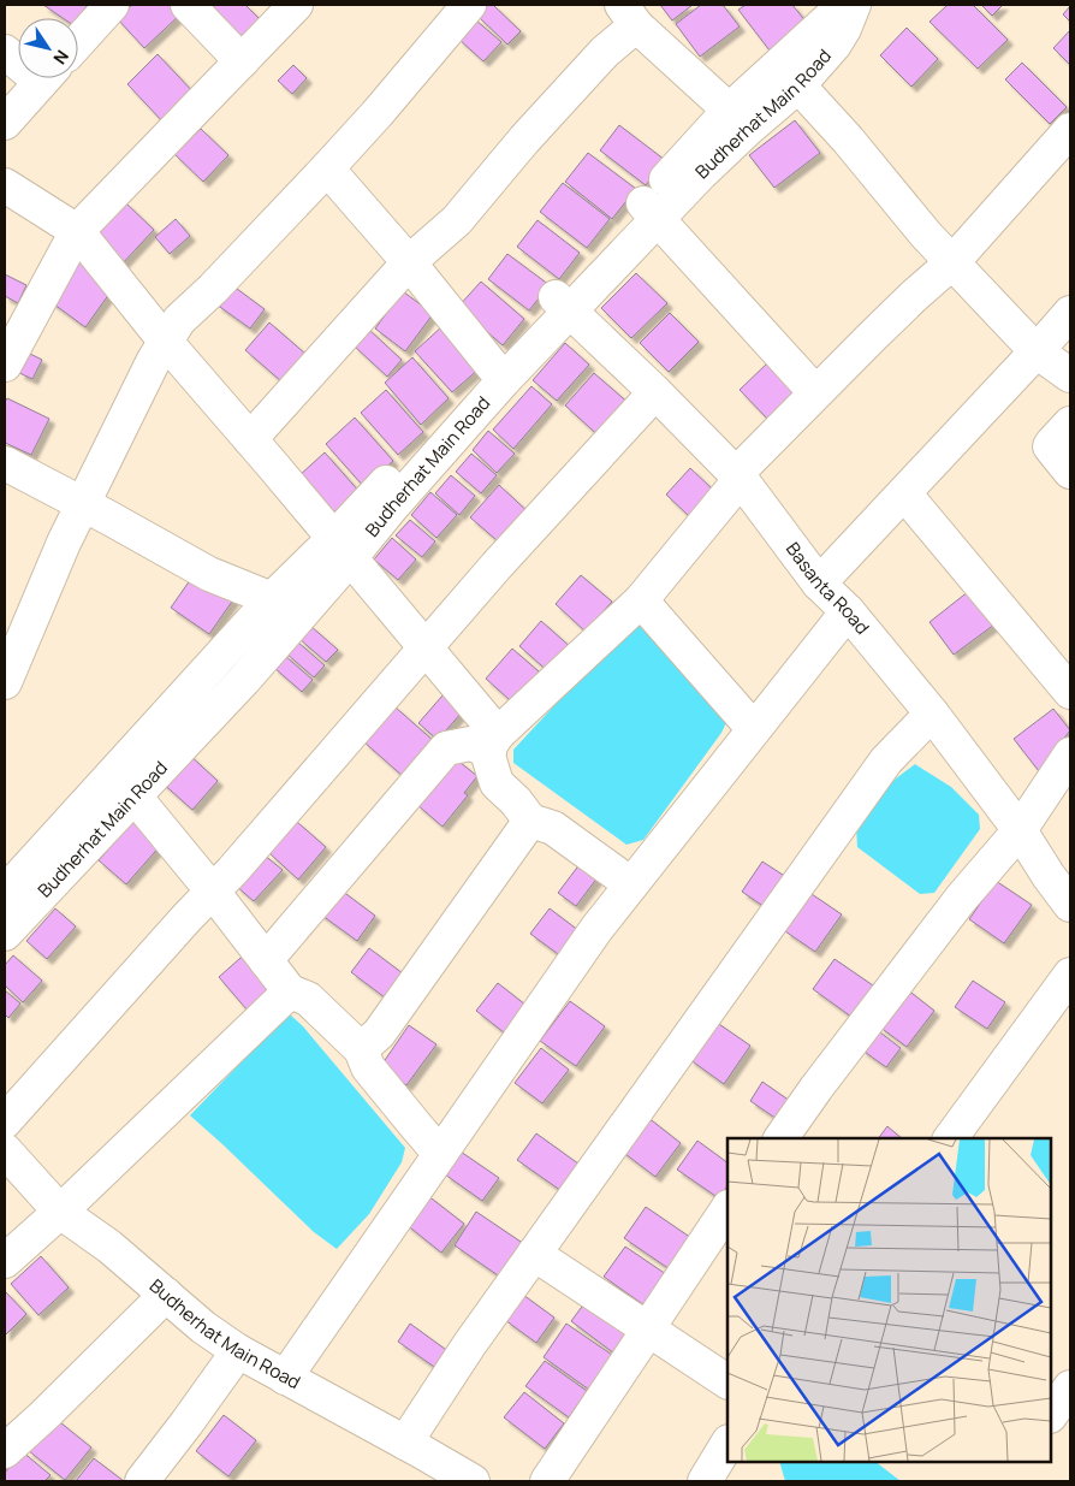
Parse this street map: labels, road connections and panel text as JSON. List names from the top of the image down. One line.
{"streets":{"street":["Budherhat Main Road","Basanta Road"]},"crossings":[["Budherhat Main Road","Basanta Road"]],"north":"bottom right"}
